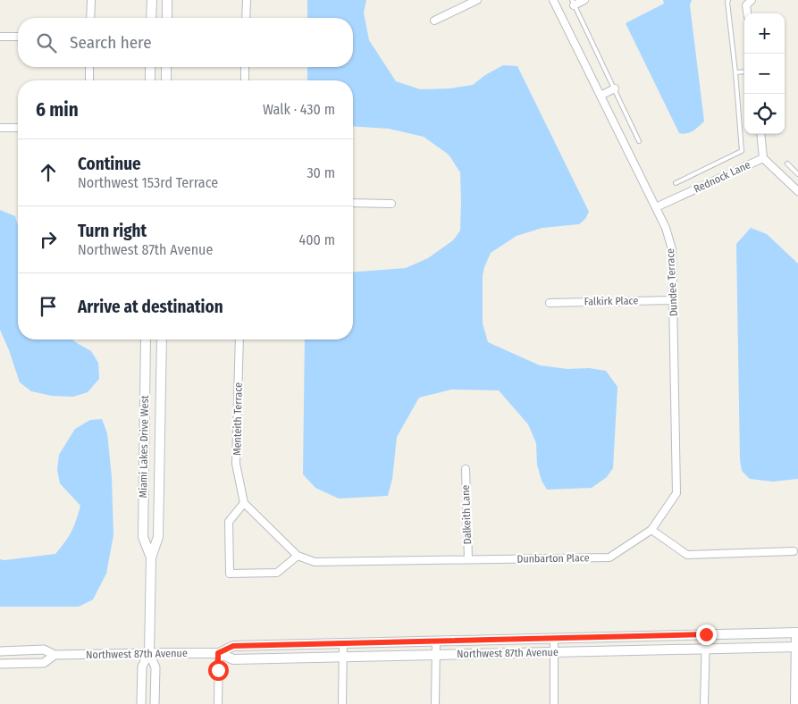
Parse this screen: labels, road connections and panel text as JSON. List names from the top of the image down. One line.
{"streets":{"main road":["Miami Lakes Drive West","Northwest 87th Avenue"],"street":["Rednock Lane","Dundee Terrace","Falkirk Place","Menteith Terrace","Dalkeith Lane","Dunbarton Place"]},"crossings":[["Rednock Lane","Dundee Terrace"],["Dundee Terrace","Falkirk Place"],["Dundee Terrace","Dunbarton Place"],["Menteith Terrace","Dunbarton Place"],["Miami Lakes Drive West","Northwest 87th Avenue"],["Dalkeith Lane","Dunbarton Place"]],"page":{"map_buttons":["+","−"],"search":"Search here","heading":["6 min","Walk · 430 m"],"list":[["Continue","Northwest 153rd Terrace","30 m"],["Turn right","Northwest 87th Avenue","400 m"],"Arrive at destination"]}}
